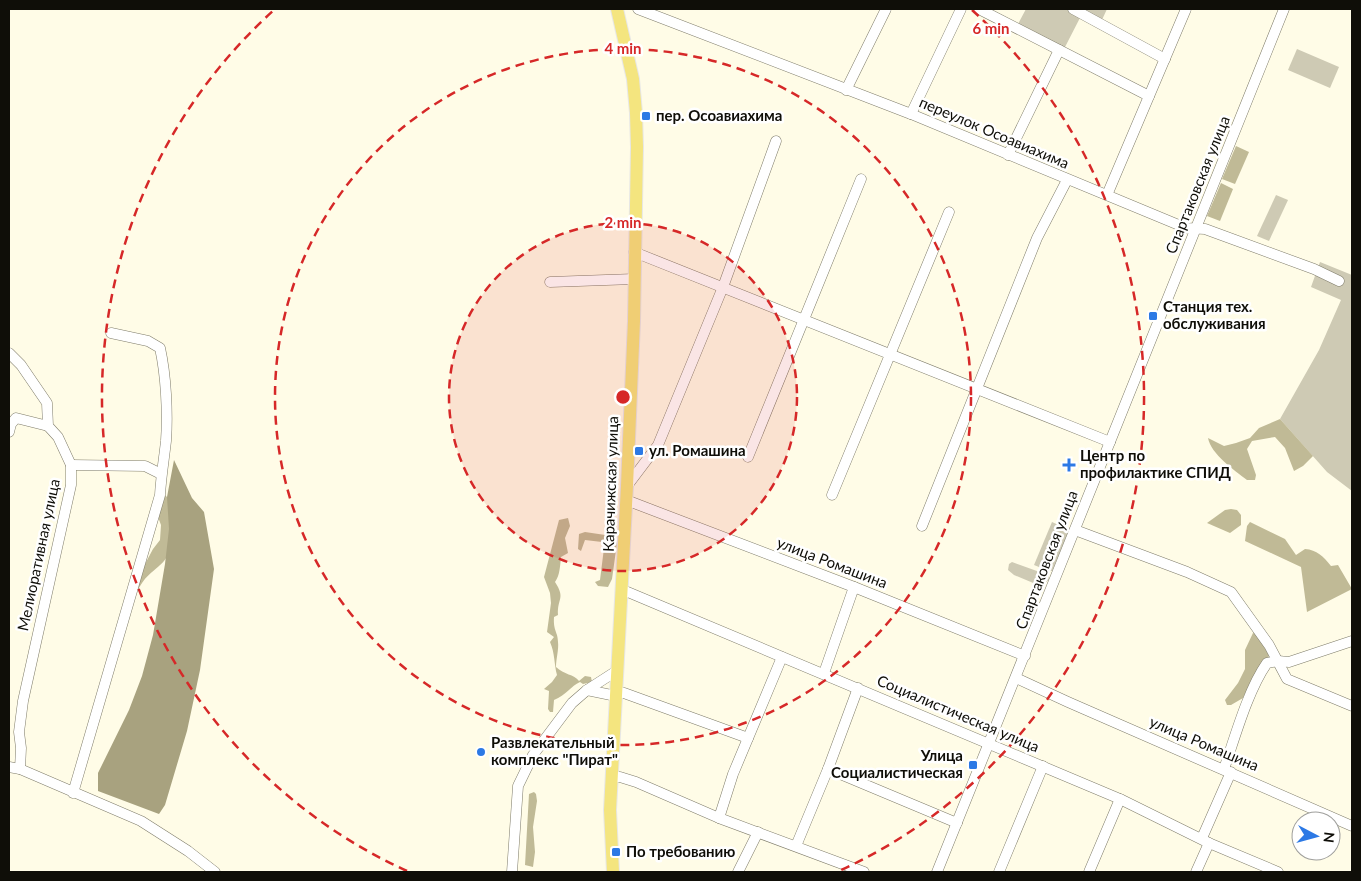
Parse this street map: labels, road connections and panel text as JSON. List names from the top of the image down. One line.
{"streets":{"main road":["Карачижская улица"],"street":["переулок Осоавиахима","Спартаковская улица","Мелиоративная улица","улица Ромашина","Социалистическая улица"]},"crossings":[["переулок Осоавиахима","Спартаковская улица"],["Спартаковская улица","улица Ромашина"],["Спартаковская улица","Социалистическая улица"],["Карачижская улица","улица Ромашина"],["Карачижская улица","Социалистическая улица"]],"places":{"transit":["пер. Осоавиахима","Станция тех. обслуживания","ул. Ромашина","Улица Социалистическая","По требованию"],"health":["Центр по профилактике СПИД"],"other":["Развлекательный комплекс \"Пират\""]},"north":"right","rings":["6 min","4 min","2 min"]}
